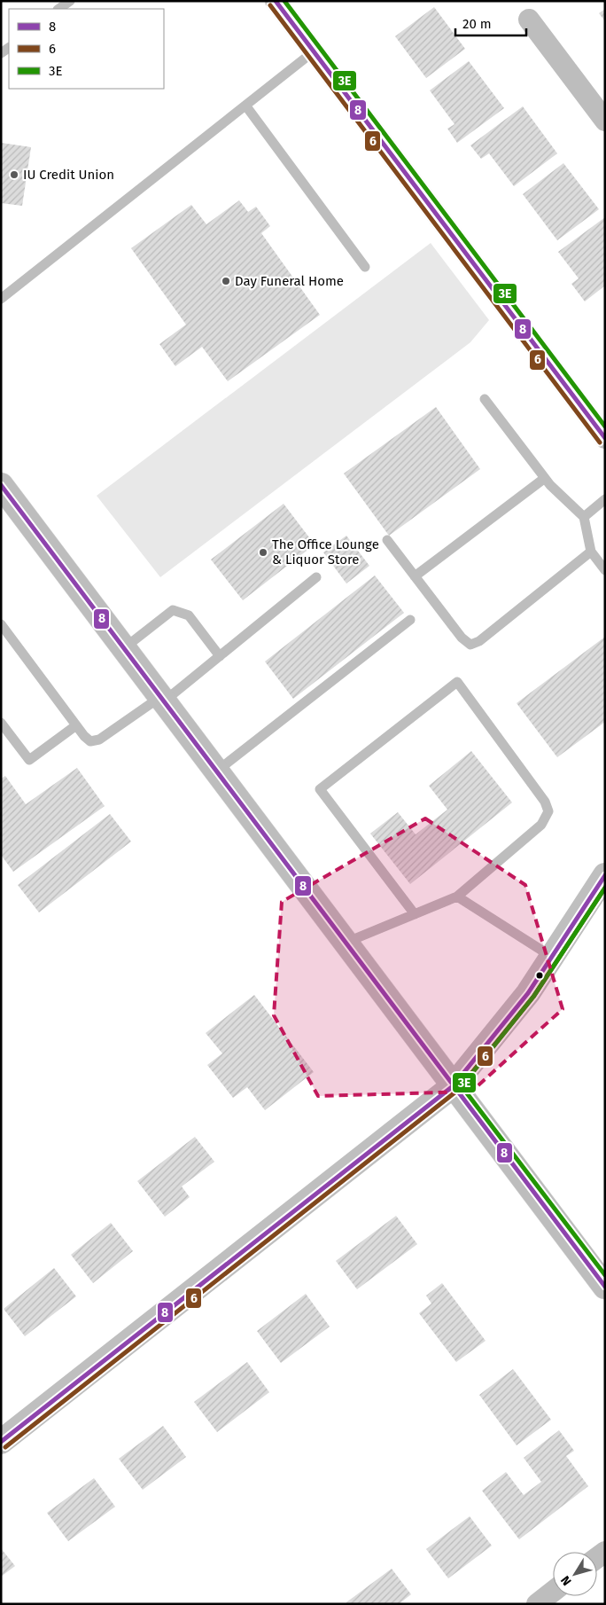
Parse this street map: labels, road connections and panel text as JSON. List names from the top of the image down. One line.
{"places":["IU Credit Union","Day Funeral Home","The Office Lounge & Liquor Store"],"lines":["transit line 8","transit line 3E","transit line 6"],"legend":["8","6","3E"],"scale_bar":"20 m","north":"bottom left"}
